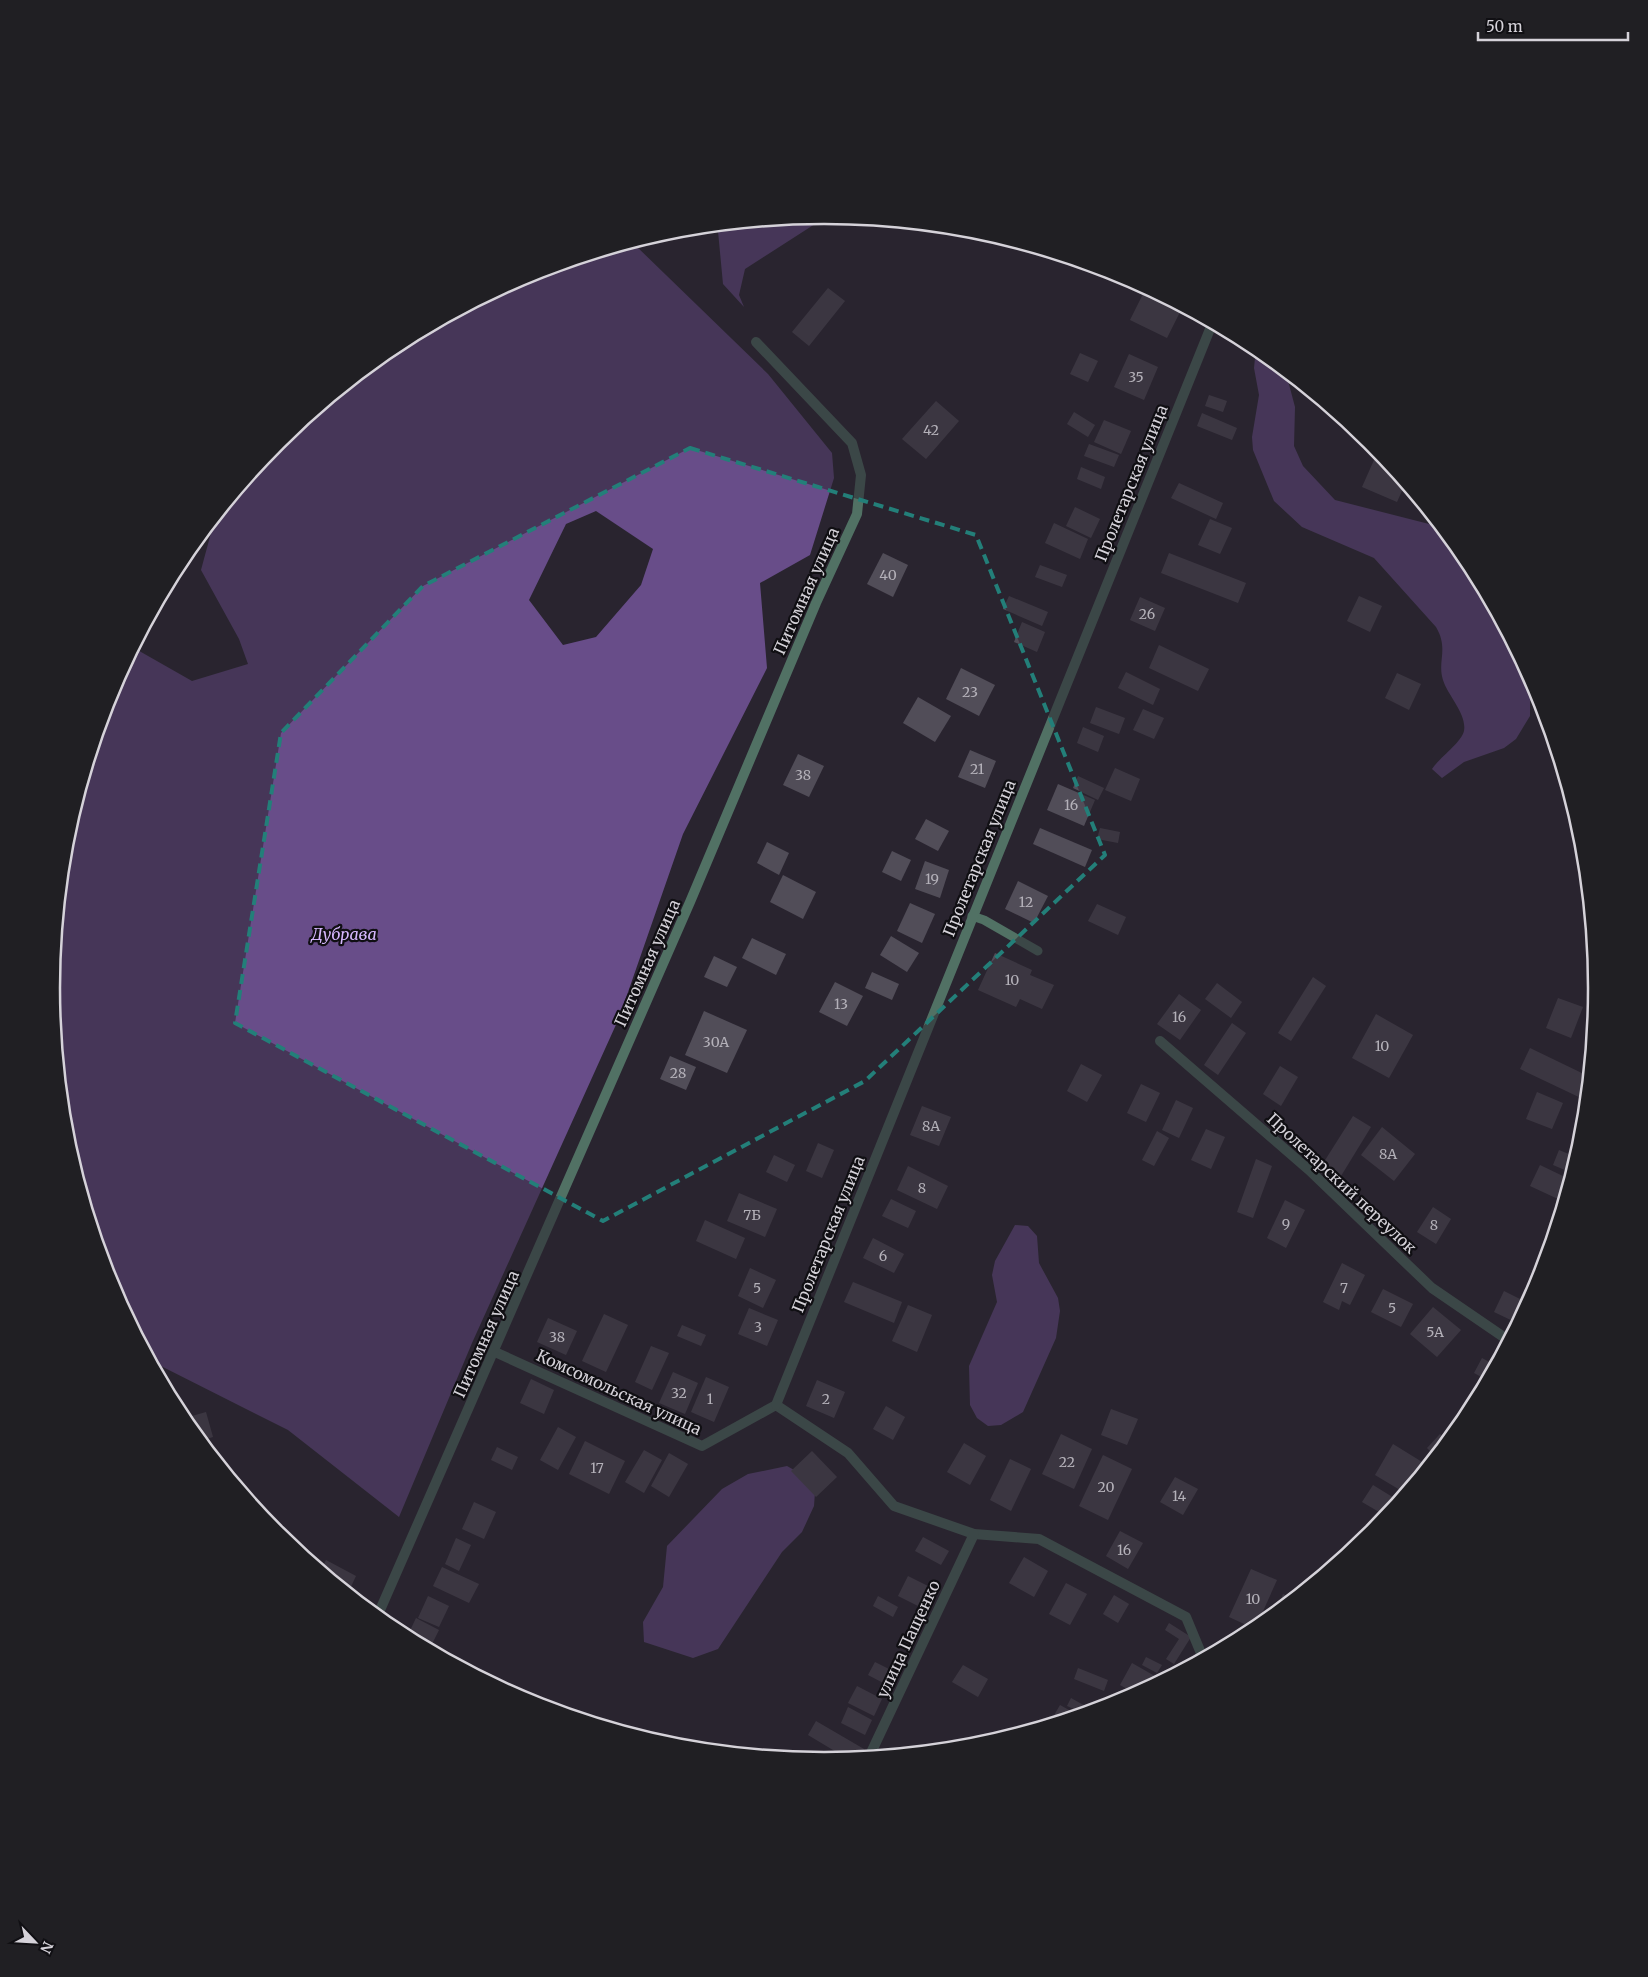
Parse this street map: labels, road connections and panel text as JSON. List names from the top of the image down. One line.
{"streets":{"street":["Пролетарская улица","Питомная улица","Пролетарский переулок","Комсомольская улица","улица Пащенко"]},"crossings":[["Пролетарская улица","Комсомольская улица"],["Питомная улица","Комсомольская улица"]],"parks":["Дубрава"],"house_numbers":["35","42","40","26","23","21","38","16","19","12","10","13","16","30А","10","28","8А","8А","8","7Б","9","8","6","5","7","5","3","5А","38","32","1","2","22","17","20","14","16","10"],"scale_bar":"50 m","north":"bottom right"}
